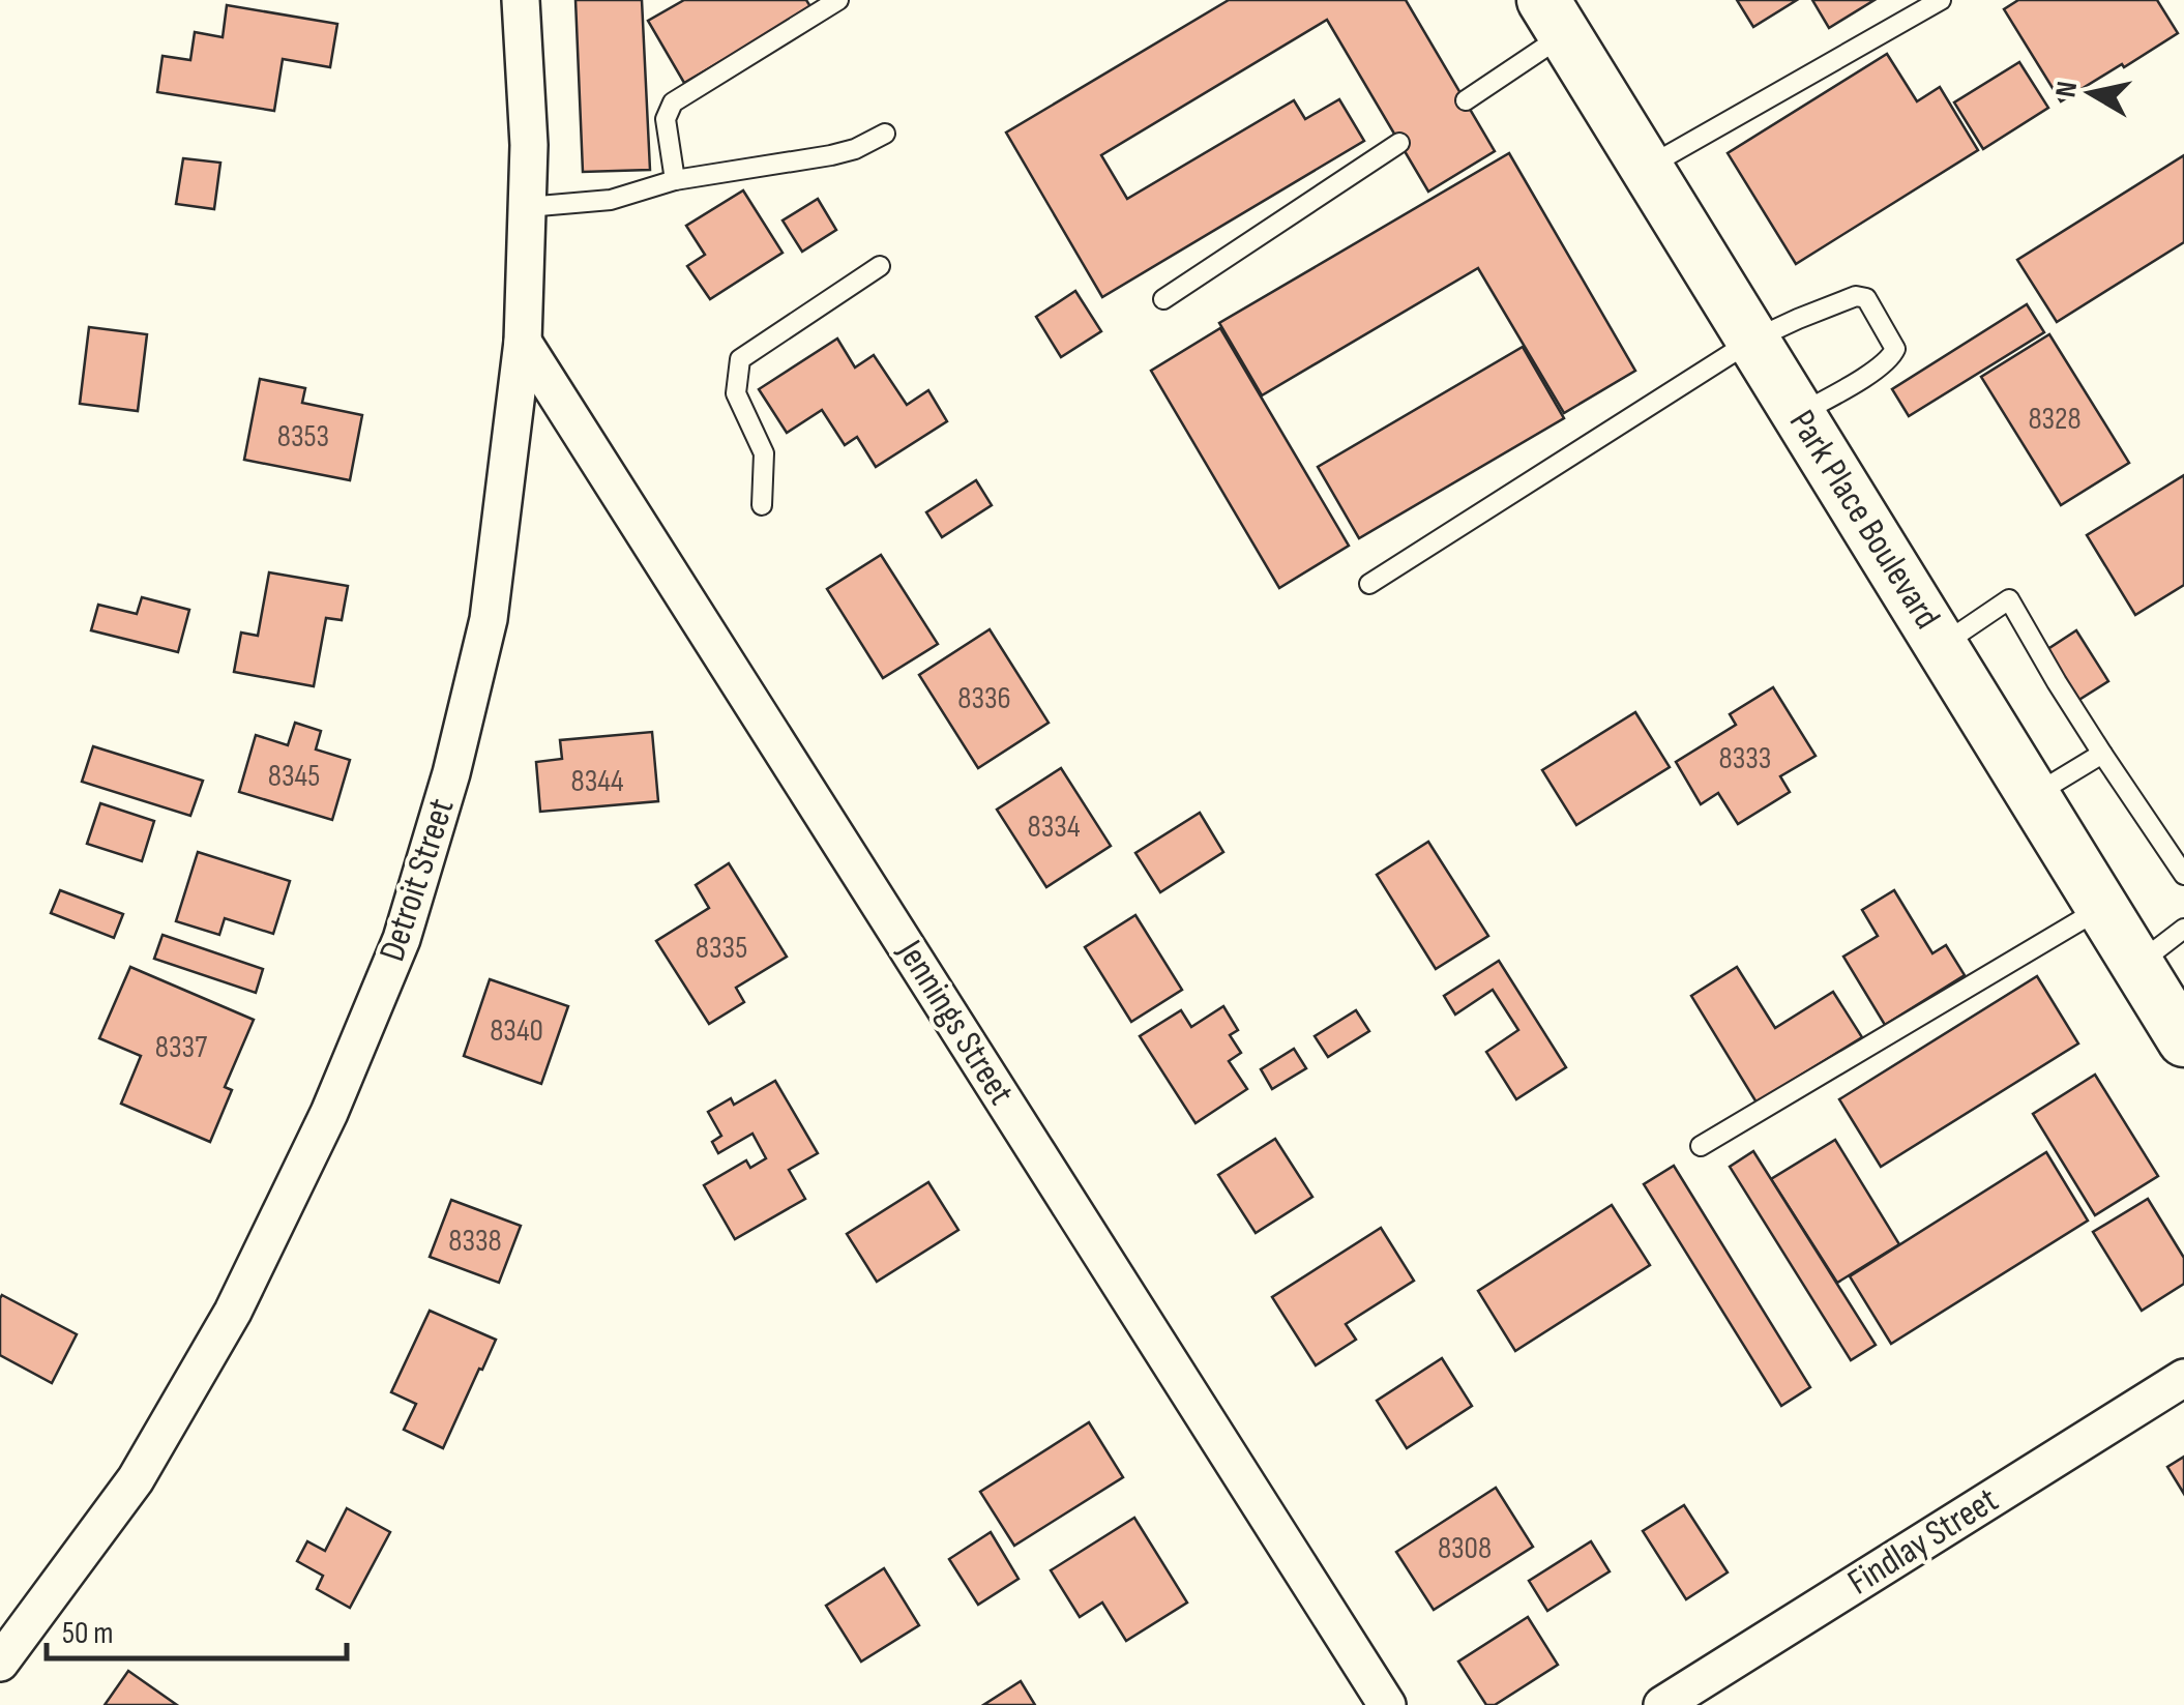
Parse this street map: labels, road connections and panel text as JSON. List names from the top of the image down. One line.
{"streets":{"street":["Park Place Boulevard","Detroit Street","Jennings Street","Findlay Street"]},"crossings":[["Detroit Street","Jennings Street"]],"house_numbers":["8328","8353","8336","8333","8345","8344","8334","8335","8340","8337","8338","8308"],"scale_bar":"50 m","north":"left"}
